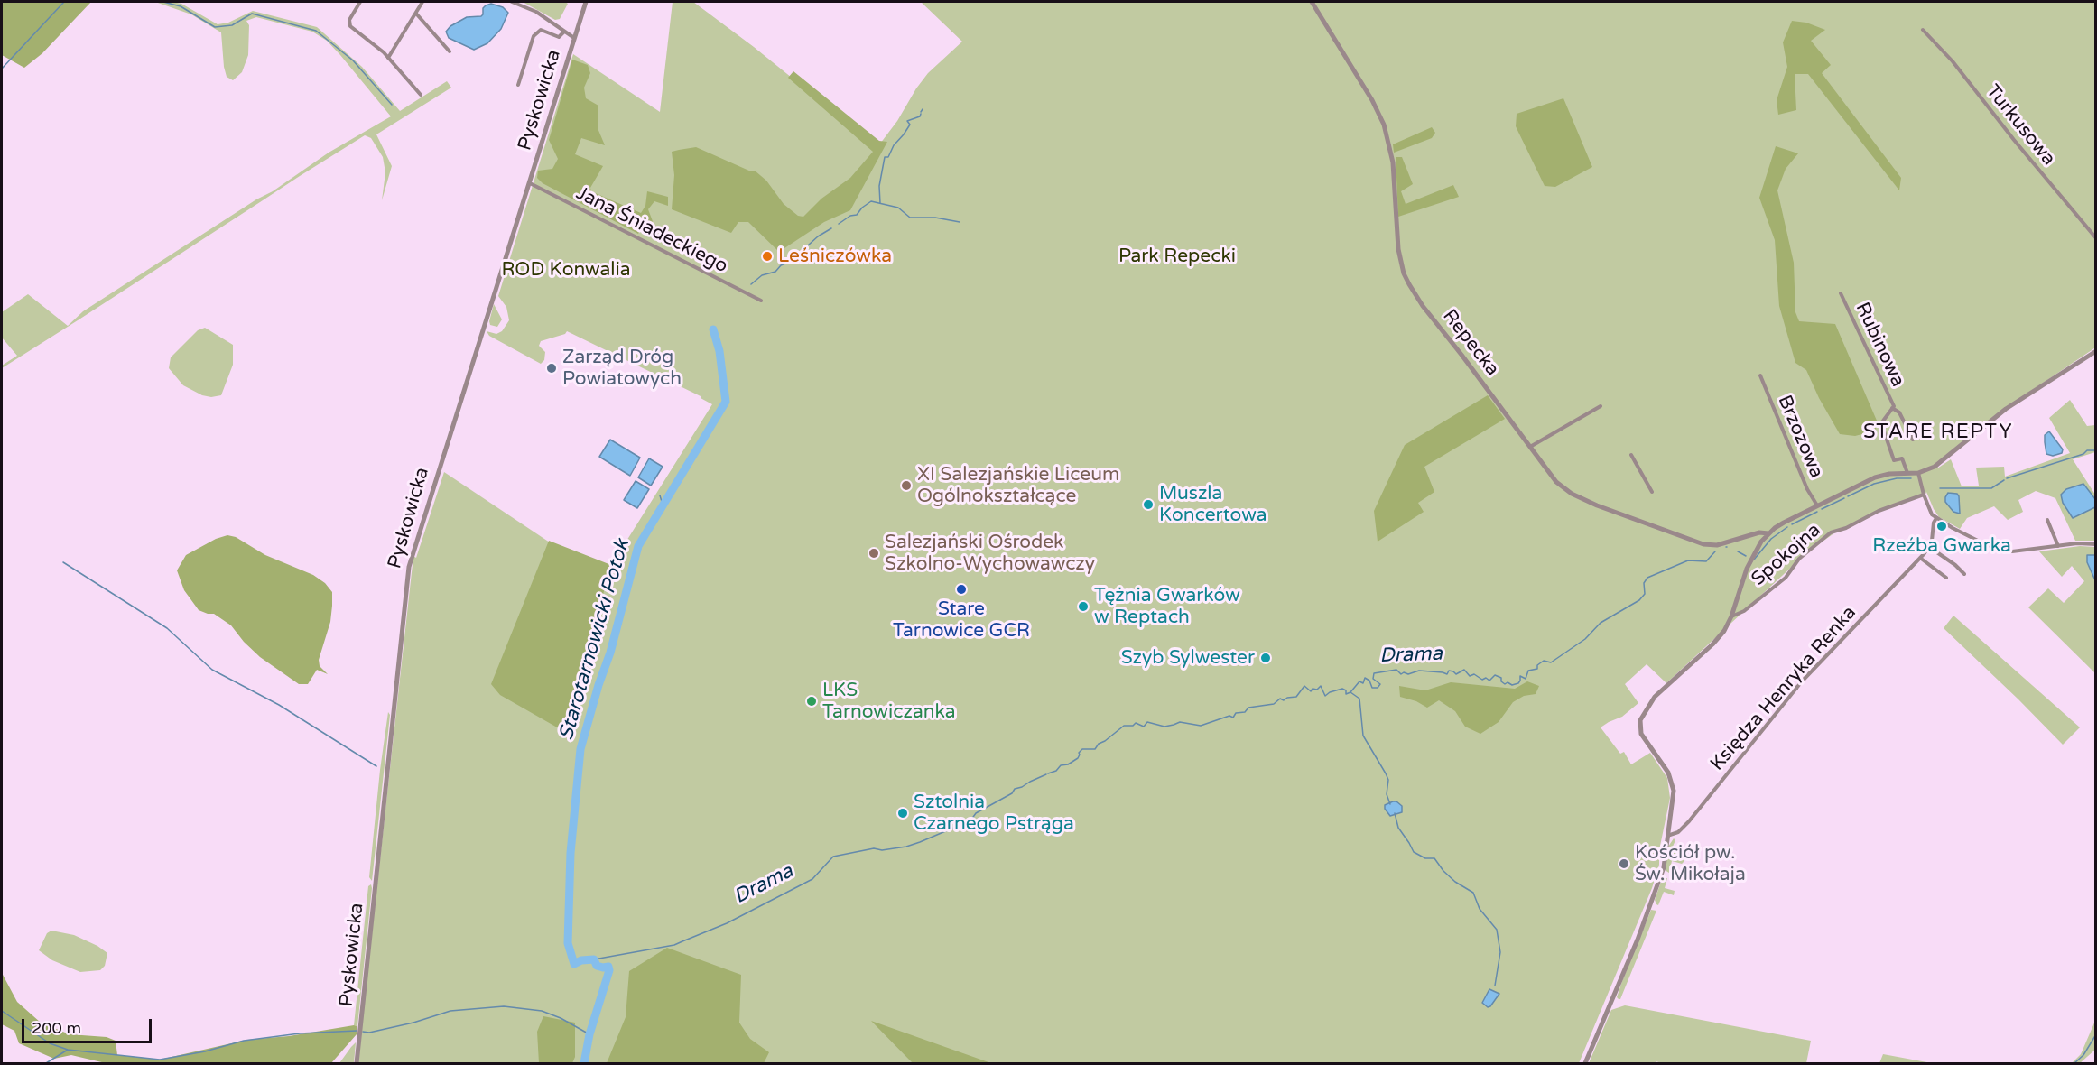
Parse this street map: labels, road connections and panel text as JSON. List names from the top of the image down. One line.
{"streets":{"street":["Pyskowicka","Turkusowa","Jana Śniadeckiego","Repecka","Rubinowa","Brzozowa","Spokojna","Księdza Henryka Renka"]},"crossings":[["Pyskowicka","Jana Śniadeckiego"]],"districts":["STARE REPTY"],"water":["Starotarnowicki Potok","Drama"],"parks":["Park Repecki","ROD Konwalia"],"places":["Leśniczówka","Zarząd Dróg Powiatowych","XI Salezjańskie Liceum Ogólnokształcące","Muszla Koncertowa","Rzeźba Gwarka","Salezjański Ośrodek Szkolno-Wychowawczy","Stare Tarnowice GCR","Tężnia Gwarków w Reptach","Szyb Sylwester","LKS Tarnowiczanka","Sztolnia Czarnego Pstrąga","Kościół pw. Św. Mikołaja"],"scale_bar":"200 m"}
